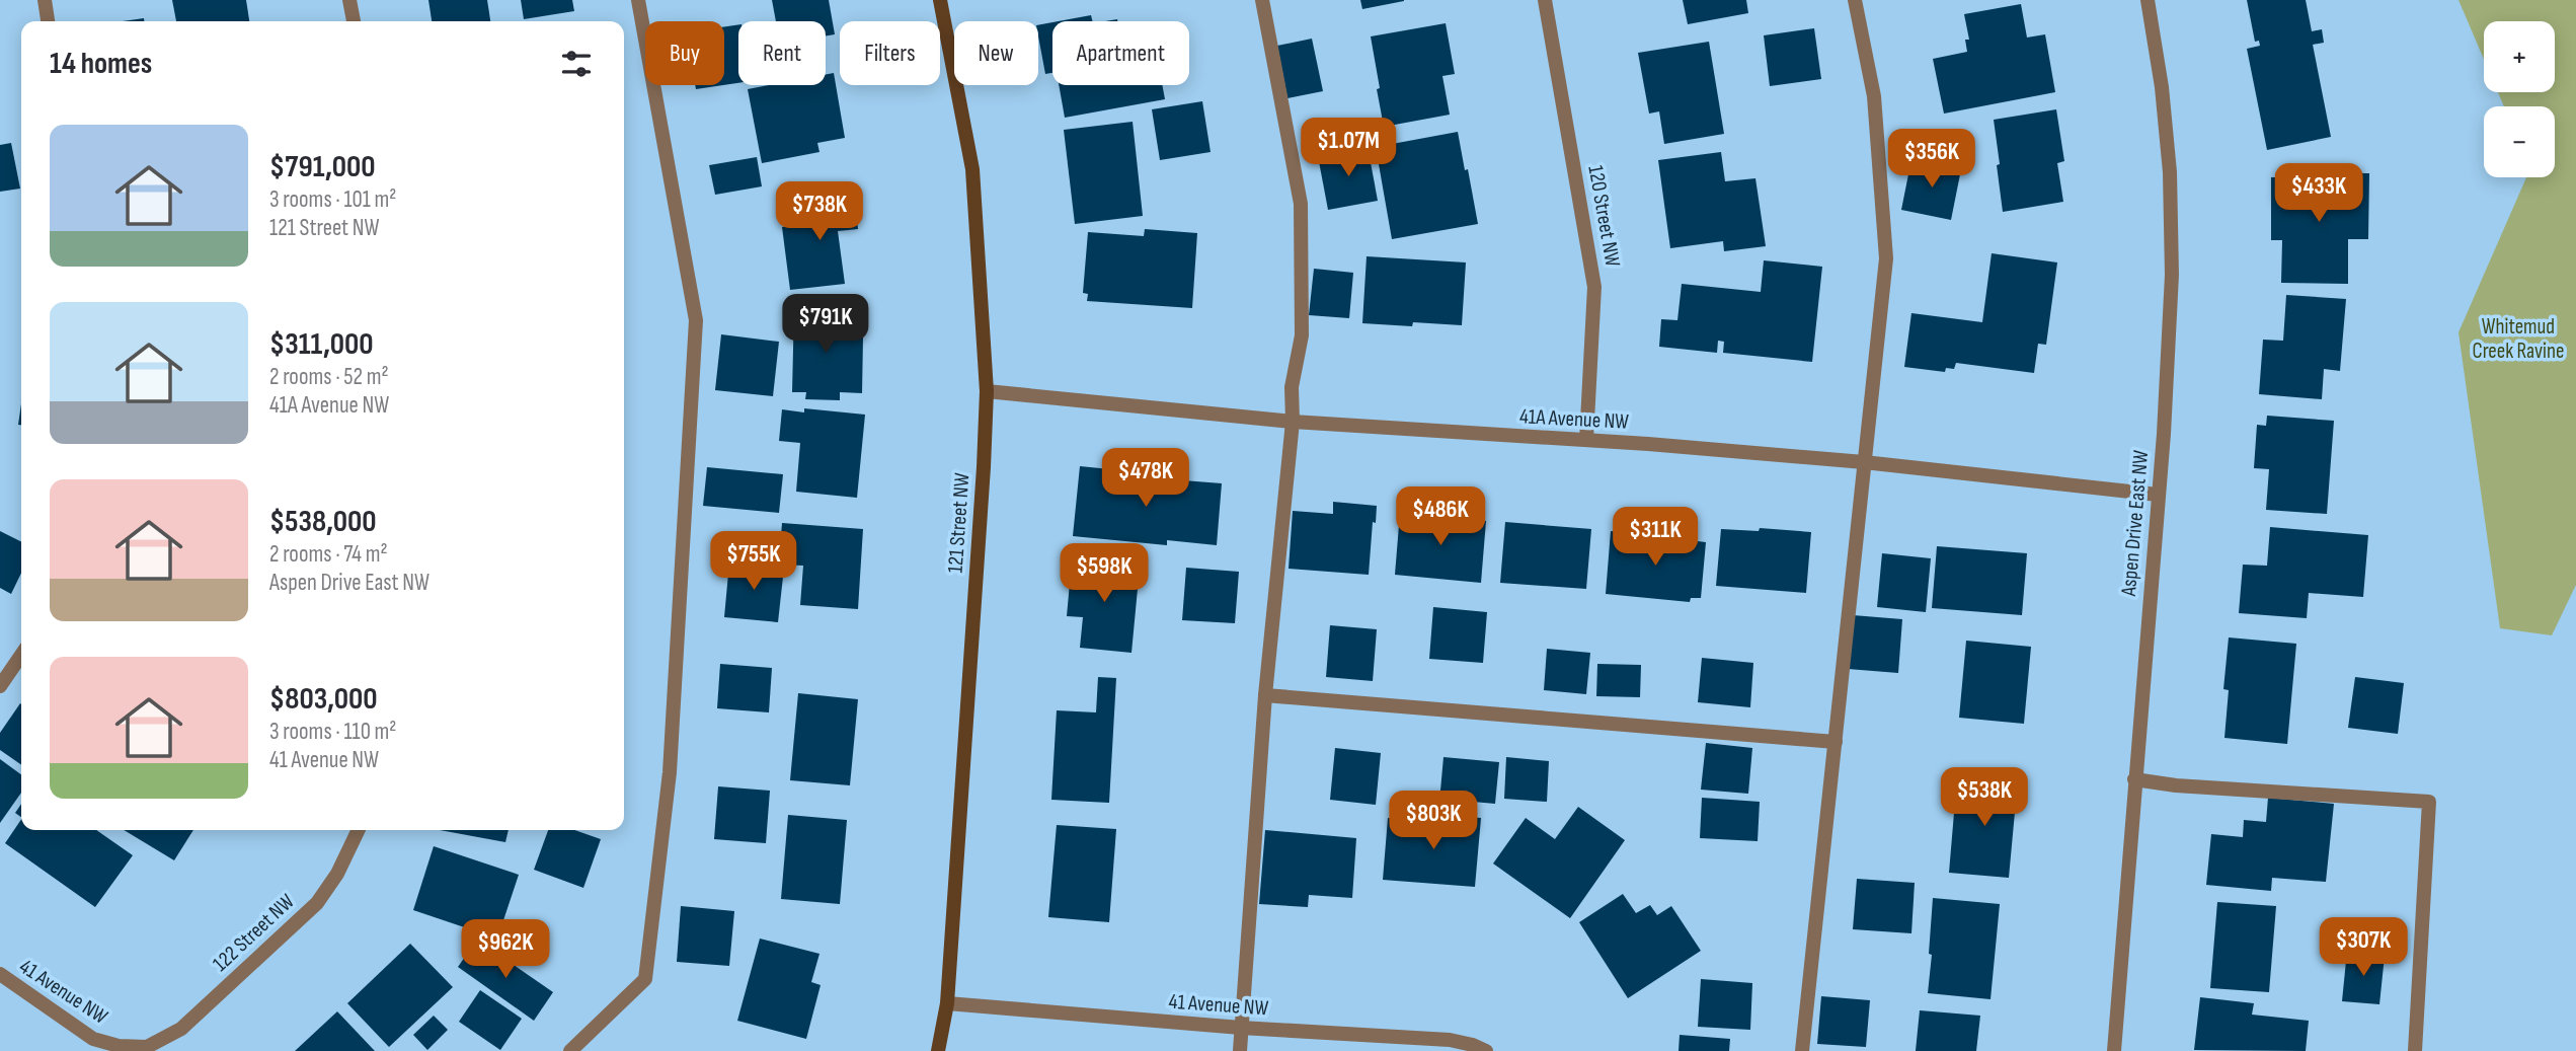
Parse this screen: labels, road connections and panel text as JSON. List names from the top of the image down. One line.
{"streets":{"street":["120 Street NW","41A Avenue NW","121 Street NW","Aspen Drive East NW","122 Street NW","41 Avenue NW"]},"crossings":[["120 Street NW","41A Avenue NW"],["41A Avenue NW","121 Street NW"],["41A Avenue NW","Aspen Drive East NW"],["121 Street NW","41 Avenue NW"],["122 Street NW","41 Avenue NW"]],"parks":["Whitemud Creek Ravine"],"page":{"map_buttons":["+","−"],"chip":["Buy","Rent","Filters","New","Apartment"],"heading":"14 homes","list":[{"name":"$791,000","note":"3 rooms · 101 m² · 121 Street NW"},{"name":"$311,000","note":"2 rooms · 52 m² · 41A Avenue NW"},{"name":"$538,000","note":"2 rooms · 74 m² · Aspen Drive East NW"},{"name":"$803,000","note":"3 rooms · 110 m² · 41 Avenue NW"}],"price":["$1.07M","$356K","$433K","$738K","$791K","$478K","$486K","$311K","$755K","$598K","$538K","$803K","$307K","$962K"]}}
